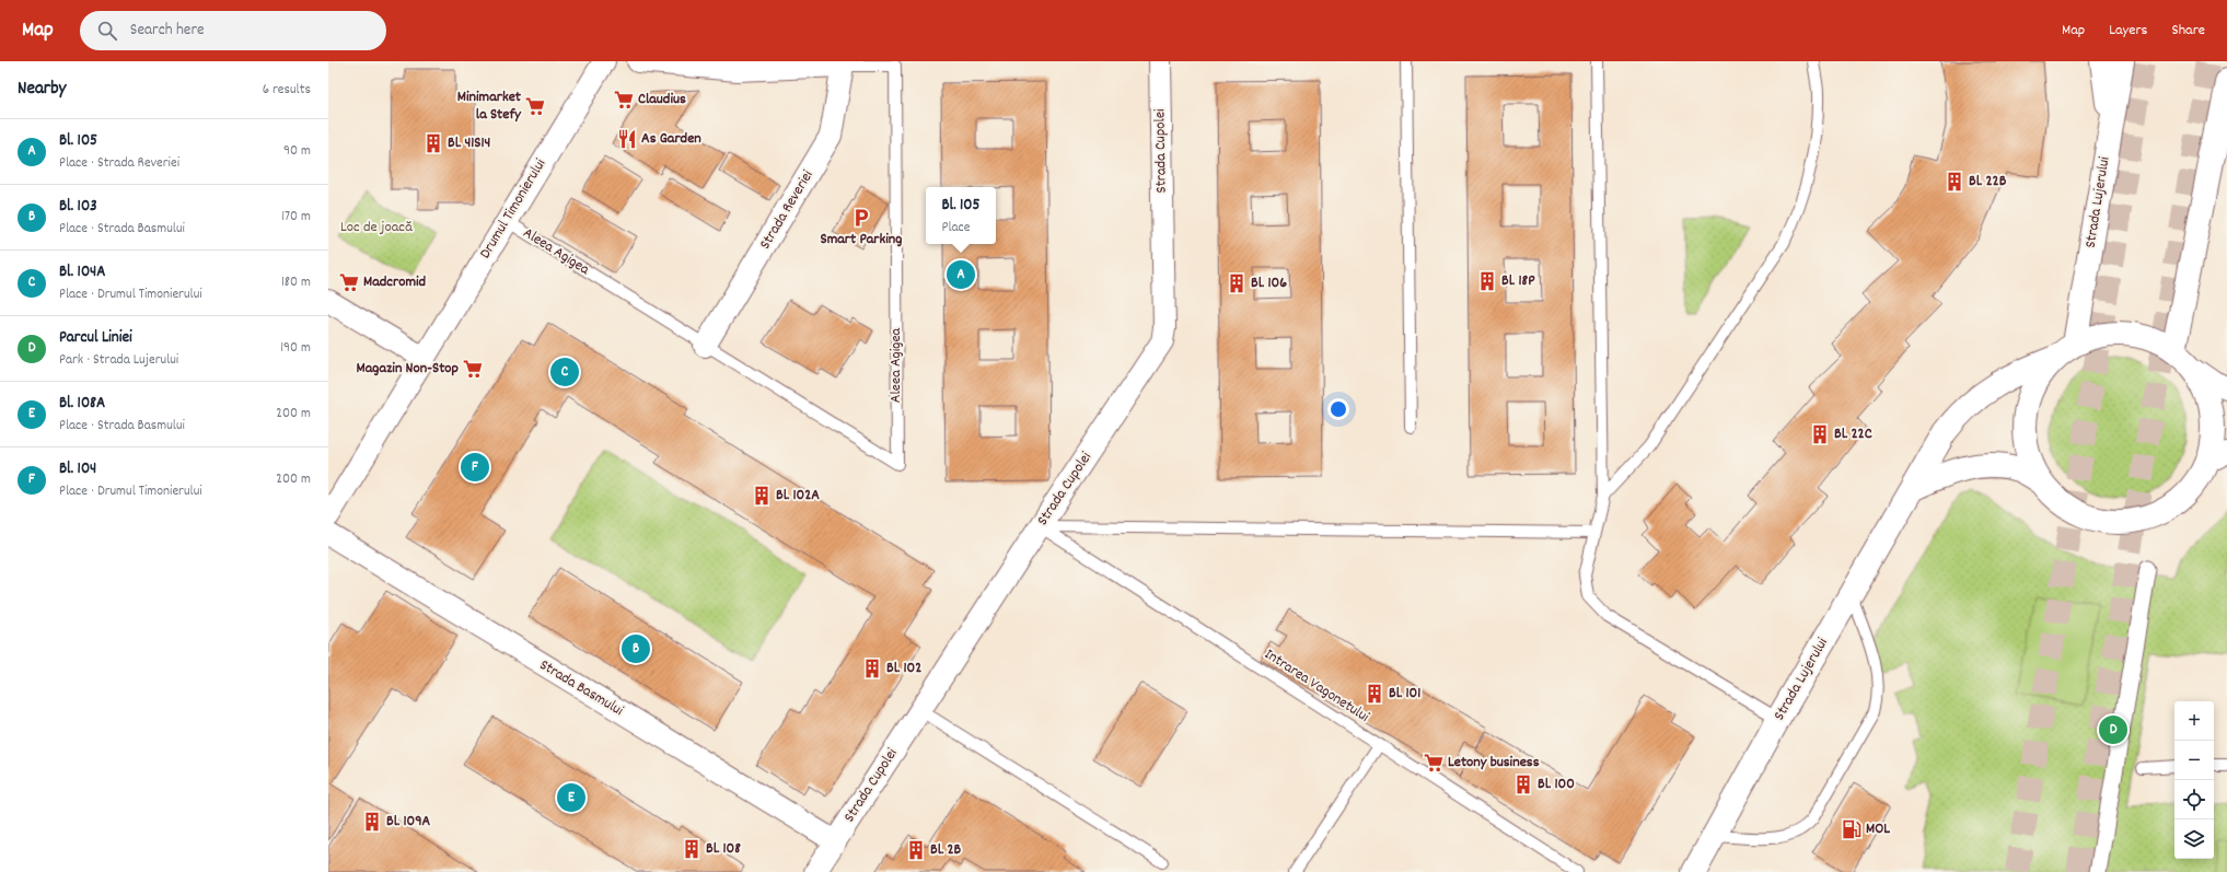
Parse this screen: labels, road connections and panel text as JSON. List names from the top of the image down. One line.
{"streets":{"street":["Strada Cupolei","Strada Lujerului","Drumul Timonierului","Strada Reveriei","Aleea Agigea","Strada Basmului"],"lane":["Intrarea Vagonetului"]},"crossings":[["Strada Cupolei","Intrarea Vagonetului"],["Strada Cupolei","Strada Basmului"],["Drumul Timonierului","Aleea Agigea"],["Strada Reveriei","Aleea Agigea"]],"parks":["Loc de joacă"],"places":{"supermarket":["Claudius","Minimarket la Stefy","Madcromid","Magazin Non-Stop","Letony business"],"restaurant":["As Garden"],"building":["Bl. 41S14","Bl. 22B","Bl. 18P","Bl. 106","Bl. 22C","Bl. 102A","Bl. 102","Bl. 101","Bl. 100","Bl. 109A","Bl. 108","Bl. 2B"],"parking":["Smart Parking"],"fuel station":["MOL"]},"page":{"header":"Map","search":"Search here","nav":["Map","Layers","Share"],"heading":["Nearby","6 results"],"list":[{"mark":"A","name":"Bl. 105","note":"Place · Strada Reveriei","value":"90 m"},{"mark":"B","name":"Bl. 103","note":"Place · Strada Basmului","value":"170 m"},{"mark":"C","name":"Bl. 104A","note":"Place · Drumul Timonierului","value":"180 m"},{"mark":"D","name":"Parcul Liniei","note":"Park · Strada Lujerului","value":"190 m"},{"mark":"E","name":"Bl. 108A","note":"Place · Strada Basmului","value":"200 m"},{"mark":"F","name":"Bl. 104","note":"Place · Drumul Timonierului","value":"200 m"}],"popup":["Bl. 105","Place"],"pins":["A","C","F","B","D","E"],"map_buttons":["+","−"]}}
